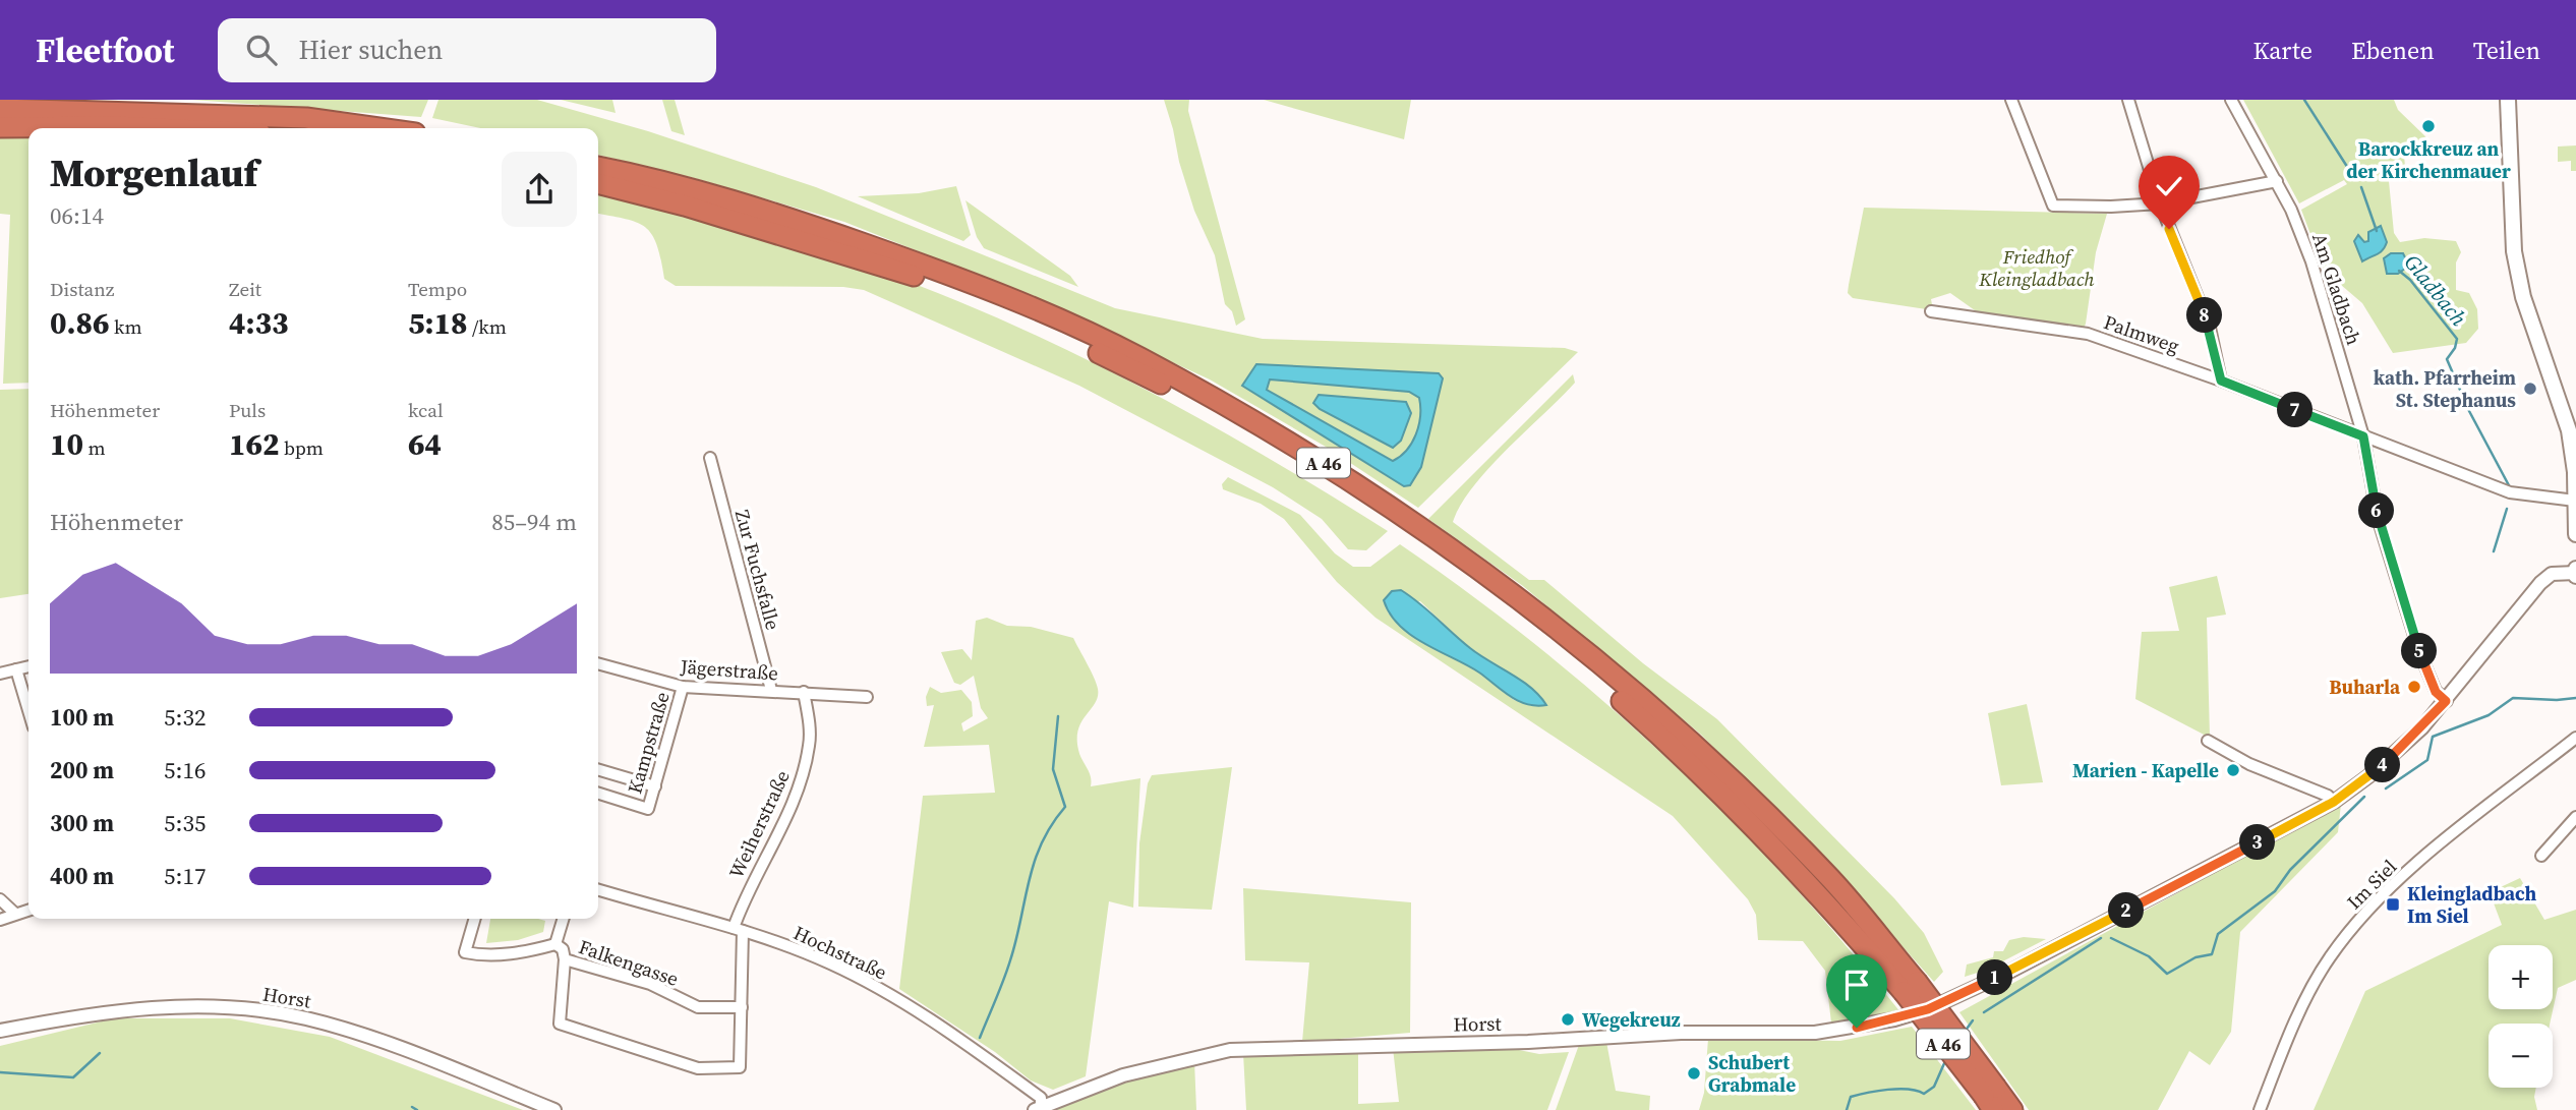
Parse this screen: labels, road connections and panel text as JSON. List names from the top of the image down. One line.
{"streets":{"highway":["A 46"],"street":["Am Gladbach","Palmweg","Zur Fuchsfalle","Jägerstraße","Kampstraße","Weiherstraße","Im Siel","Hochstraße","Falkengasse","Horst"]},"crossings":[["Am Gladbach","Palmweg"],["Am Gladbach","Horst"],["Zur Fuchsfalle","Jägerstraße"],["Jägerstraße","Kampstraße"],["Jägerstraße","Weiherstraße"],["Weiherstraße","Hochstraße"],["Weiherstraße","Falkengasse"],["Hochstraße","Horst"]],"water":["Gladbach"],"parks":["Friedhof Kleingladbach"],"places":{"other":["Barockkreuz an der Kirchenmauer","kath. Pfarrheim St. Stephanus","Buharla","Marien - Kapelle","Wegekreuz","Schubert Grabmale"],"transit":["Kleingladbach Im Siel"]},"page":{"header":"Fleetfoot","search":"Hier suchen","nav":["Karte","Ebenen","Teilen"],"heading":["Morgenlauf","06:14"],"stats":[["Distanz","0.86 km"],["Zeit","4:33"],["Tempo","5:18 /km"],["Höhenmeter","10 m"],["Puls","162 bpm"],["kcal","64"]],"pins":["8","7","6","5","4","3","2","1"],"chart":["Höhenmeter","85–94 m"],"list":[{"name":"100 m","note":"5:32"},{"name":"200 m","note":"5:16"},{"name":"300 m","note":"5:35"},{"name":"400 m","note":"5:17"}],"map_buttons":["+","−"]}}
